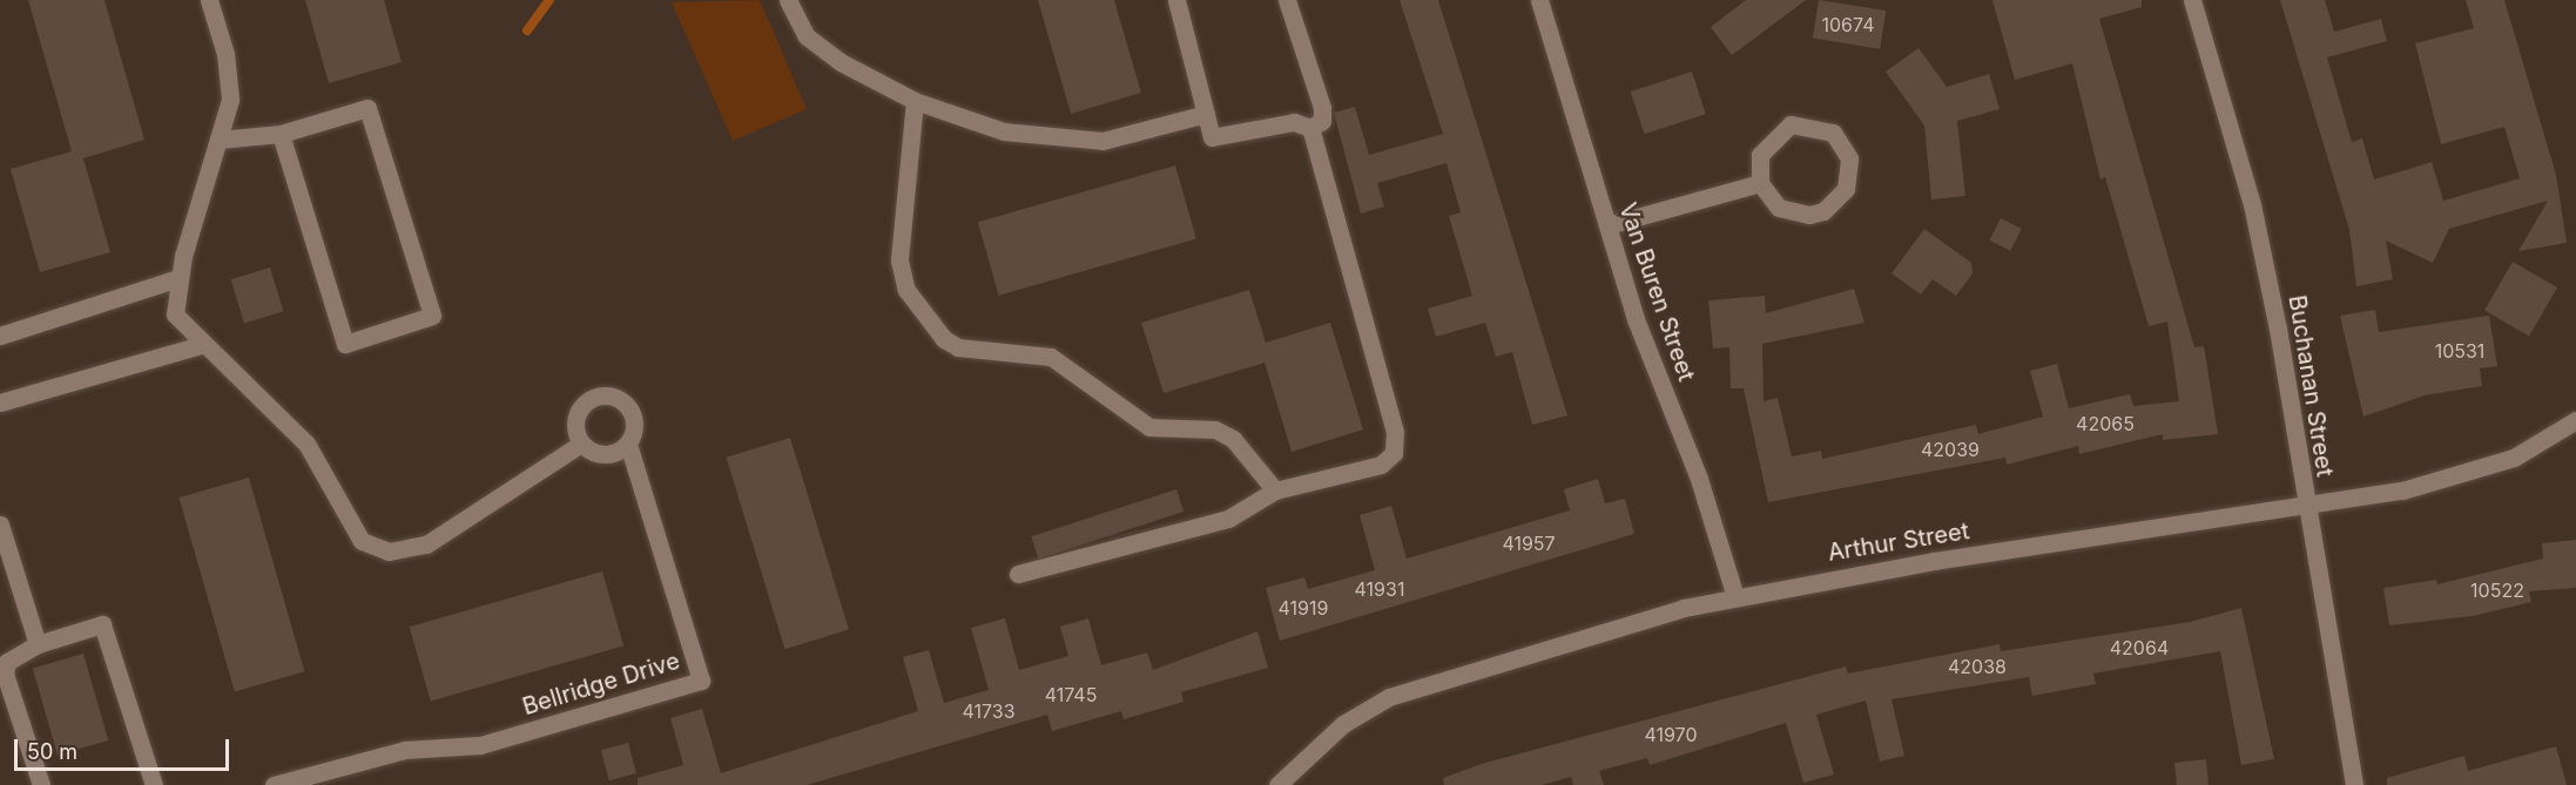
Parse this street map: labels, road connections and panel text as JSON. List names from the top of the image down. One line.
{"streets":{"street":["Van Buren Street","Buchanan Street","Arthur Street","Bellridge Drive"]},"crossings":[["Van Buren Street","Arthur Street"],["Buchanan Street","Arthur Street"]],"house_numbers":["10674","10531","42065","42039","41957","41931","10522","41919","42064","42038","41745","41733","41970"],"scale_bar":"50 m"}
